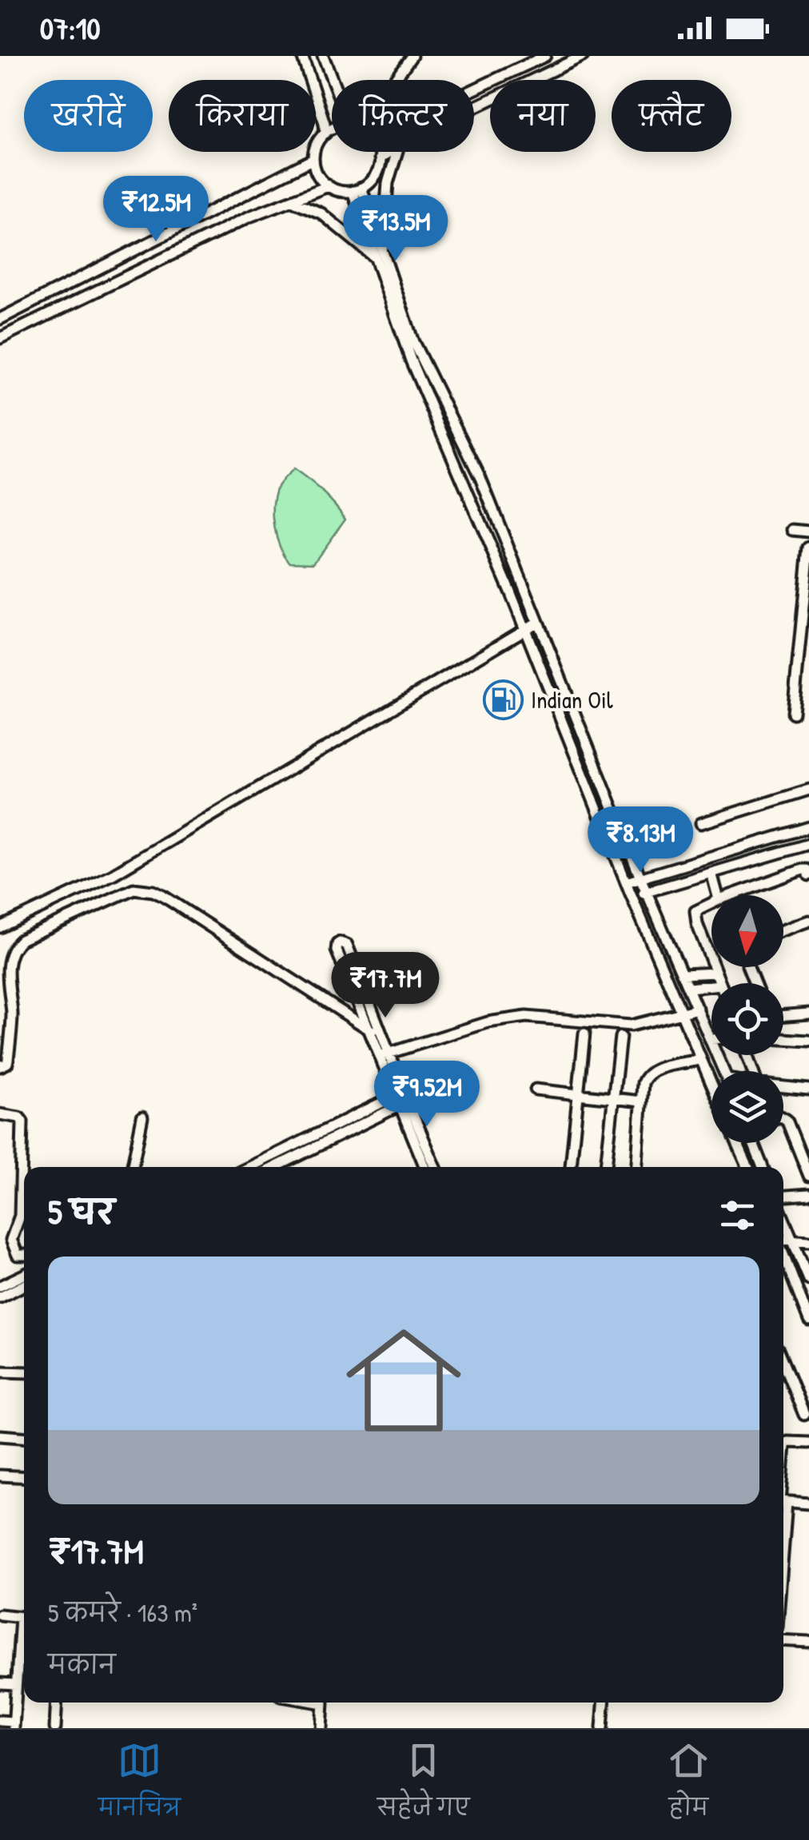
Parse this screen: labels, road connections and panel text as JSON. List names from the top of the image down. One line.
{"places":{"fuel station":["Indian Oil"]},"north":"bottom","page":{"status":"07:10","chip":["खरीदें","किराया","फ़िल्टर","नया","फ़्लैट"],"price":["₹12.5M","₹13.5M","₹8.13M","₹17.7M","₹9.52M"],"heading":"5 घर","list":[{"name":"₹17.7M","note":"5 कमरे · 163 m² · मकान"}],"tabs":["मानचित्र","सहेजे गए","होम"]}}
